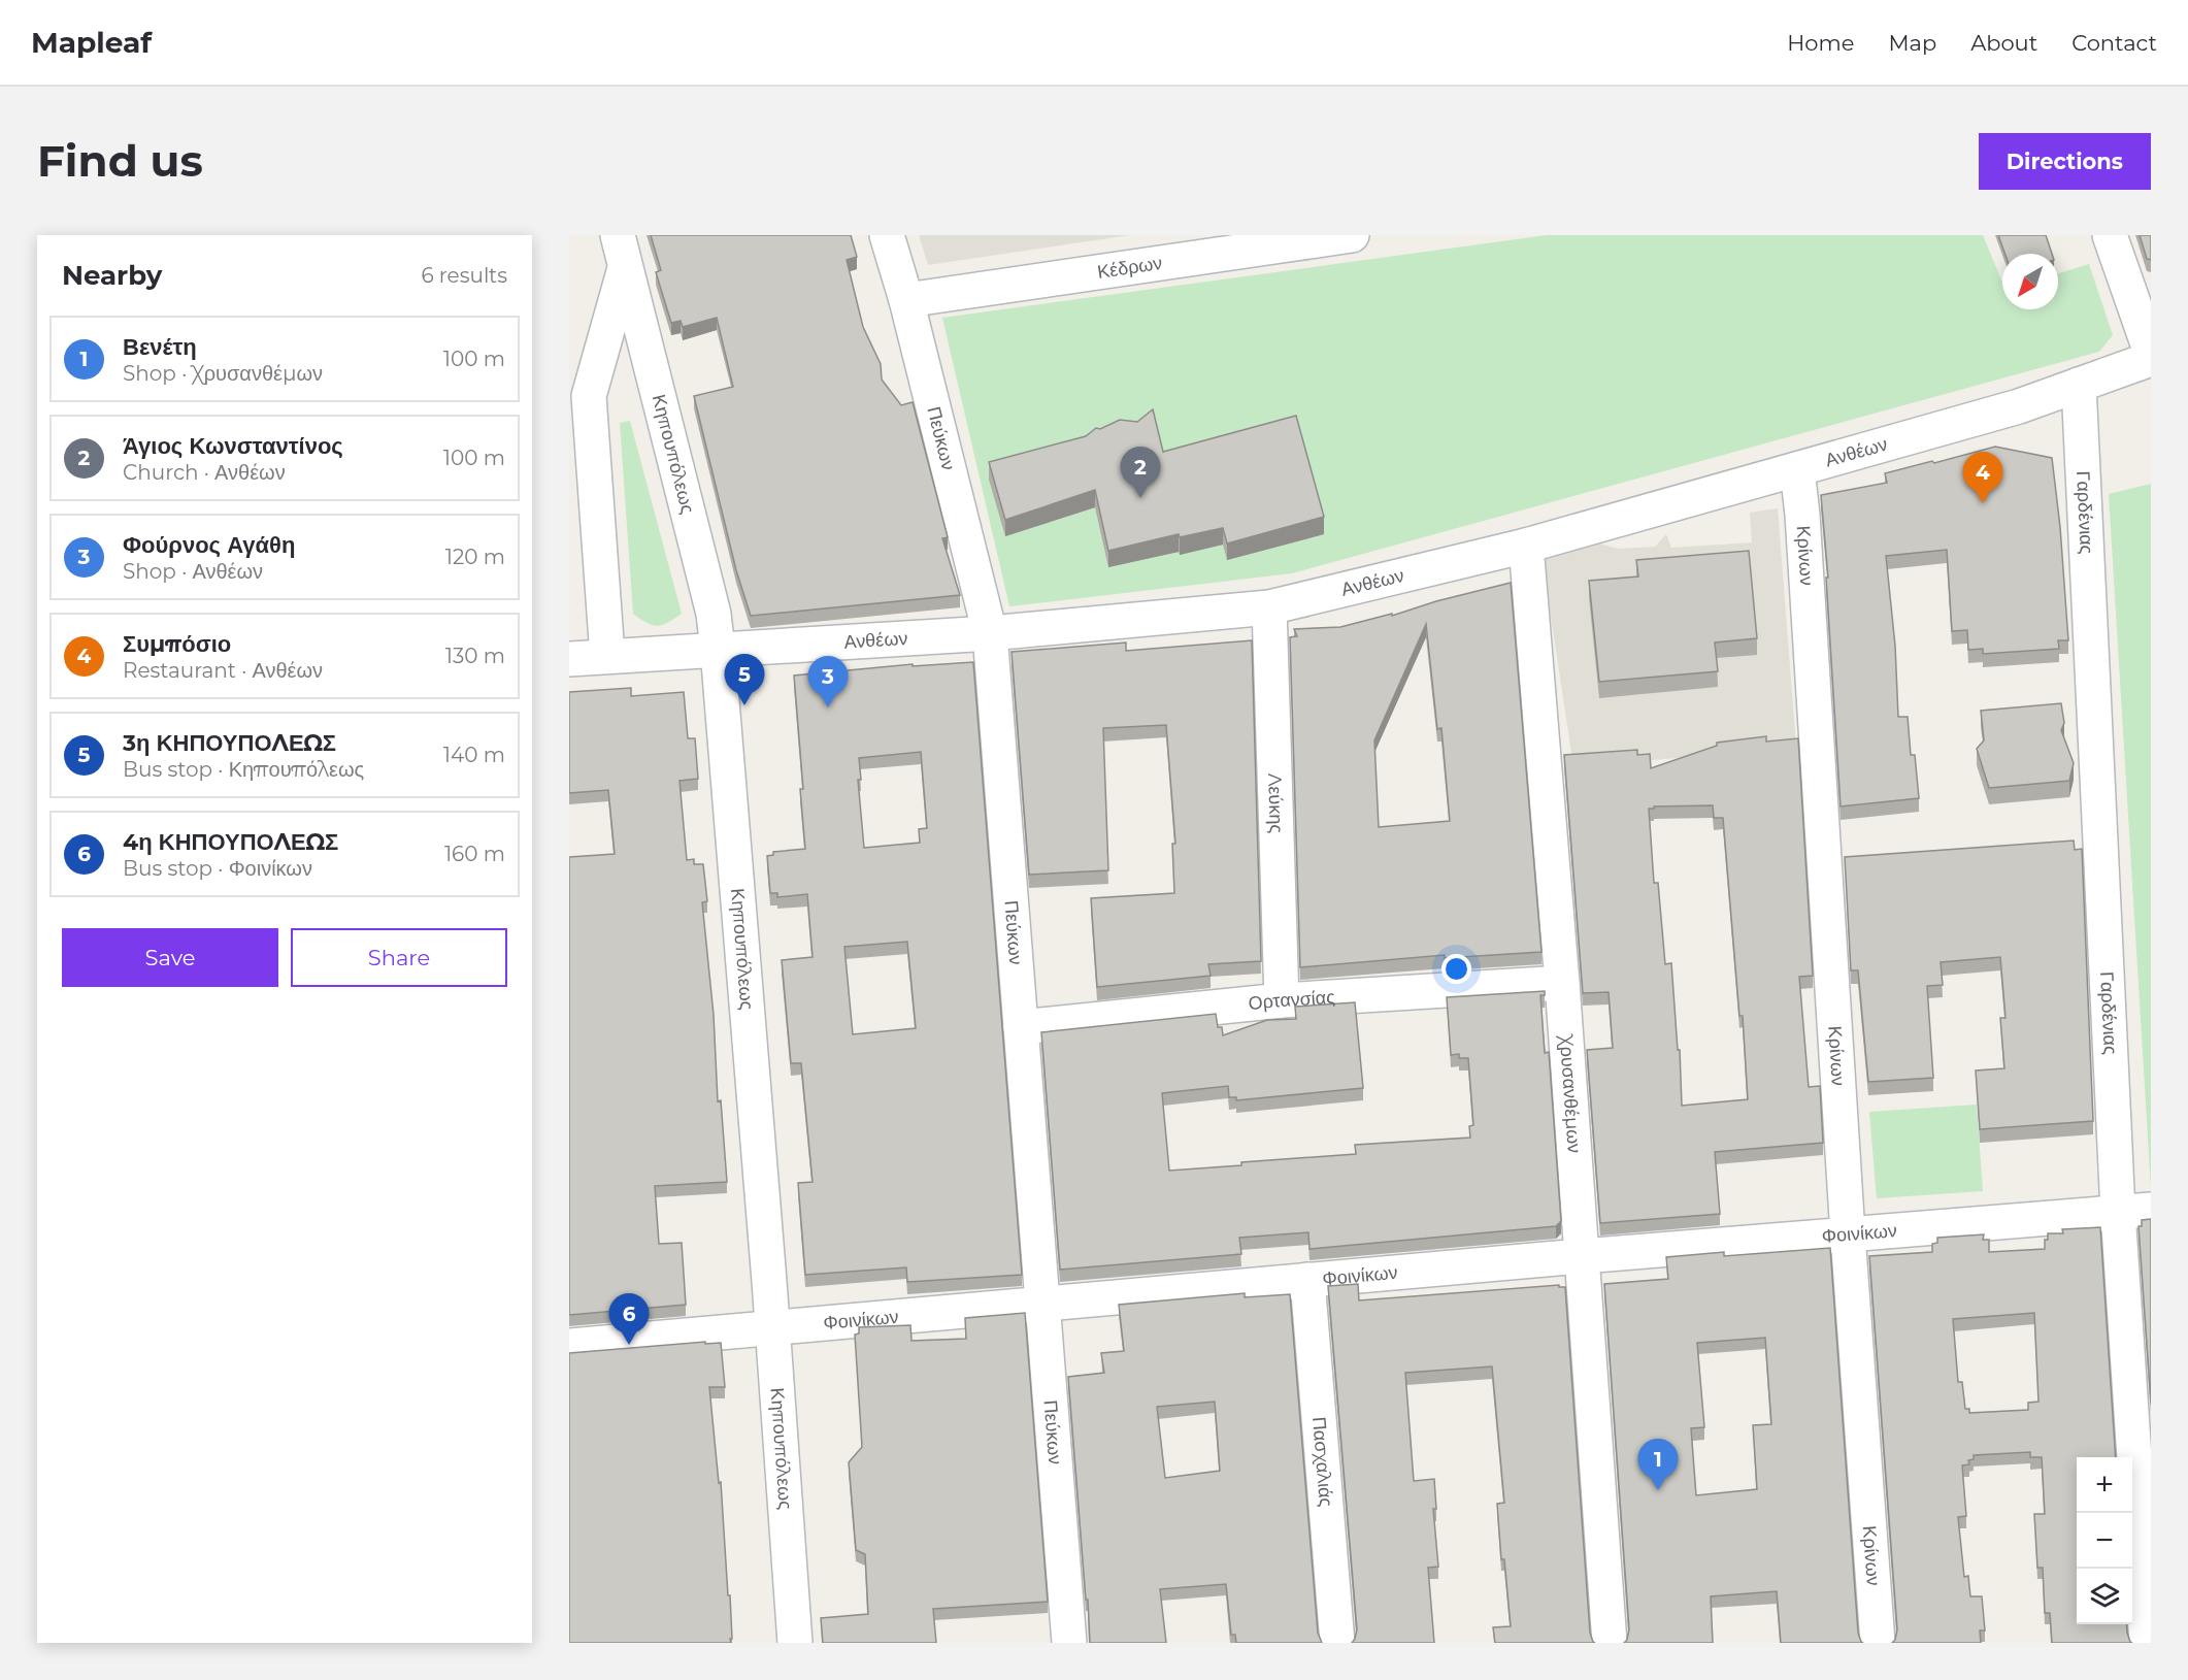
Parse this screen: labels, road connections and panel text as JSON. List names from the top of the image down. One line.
{"streets":{"street":["Κέδρων","Πεύκων","Ανθέων","Κηπουπόλεως","Γαρδένιας","Κρίνων","Λεύκης","Ορτανσίας","Χρυσανθέμων","Φοινίκων","Πασχαλιάς"]},"crossings":[["Κέδρων","Πεύκων"],["Πεύκων","Ανθέων"],["Πεύκων","Ορτανσίας"],["Πεύκων","Φοινίκων"],["Ανθέων","Κηπουπόλεως"],["Ανθέων","Γαρδένιας"],["Ανθέων","Κρίνων"],["Ανθέων","Λεύκης"],["Ανθέων","Χρυσανθέμων"],["Κηπουπόλεως","Φοινίκων"],["Γαρδένιας","Φοινίκων"],["Κρίνων","Φοινίκων"],["Λεύκης","Ορτανσίας"],["Ορτανσίας","Χρυσανθέμων"],["Χρυσανθέμων","Φοινίκων"],["Φοινίκων","Πασχαλιάς"]],"north":"bottom left","page":{"header":"Mapleaf","nav":["Home","Map","About","Contact"],"buttons":["Directions",["Save","Share"]],"title":"Find us","heading":["Nearby","6 results"],"list":[{"mark":"1","name":"Βενέτη","note":"Shop · Χρυσανθέμων","value":"100 m"},{"mark":"2","name":"Άγιος Κωνσταντίνος","note":"Church · Ανθέων","value":"100 m"},{"mark":"3","name":"Φούρνος Αγάθη","note":"Shop · Ανθέων","value":"120 m"},{"mark":"4","name":"Συμπόσιο","note":"Restaurant · Ανθέων","value":"130 m"},{"mark":"5","name":"3η ΚΗΠΟΥΠΟΛΕΩΣ","note":"Bus stop · Κηπουπόλεως","value":"140 m"},{"mark":"6","name":"4η ΚΗΠΟΥΠΟΛΕΩΣ","note":"Bus stop · Φοινίκων","value":"160 m"}],"pins":["2","4","5","3","6","1"],"map_buttons":["+","−"]}}
